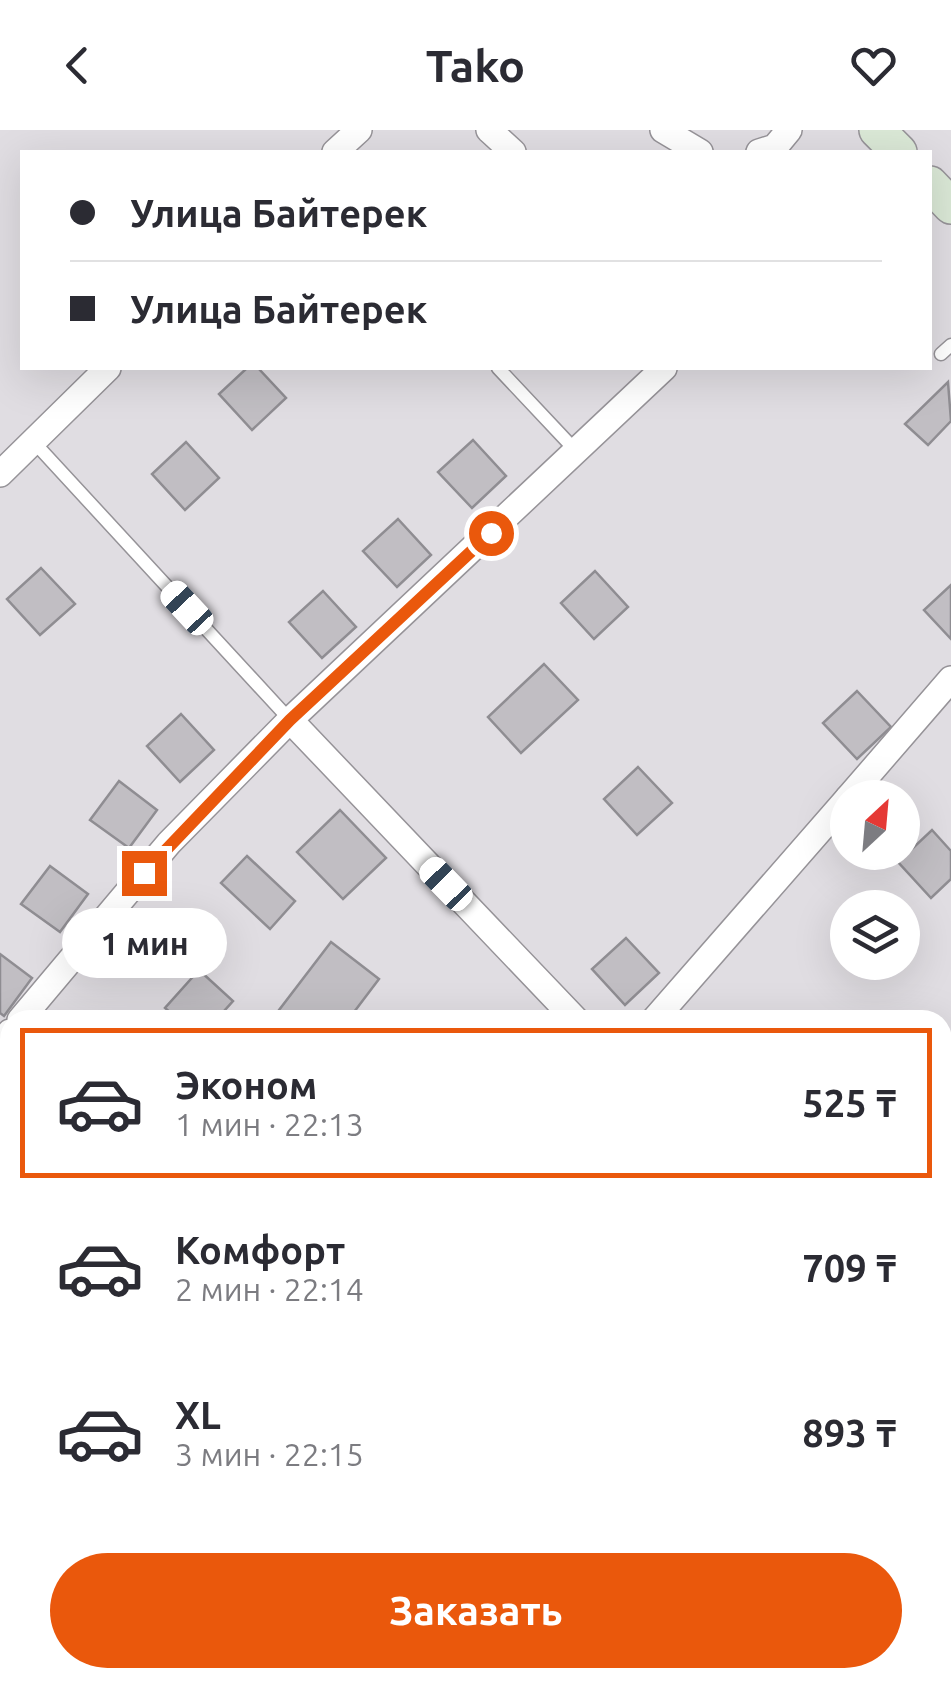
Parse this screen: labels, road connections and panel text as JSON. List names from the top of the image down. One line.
{"north":"top right","page":{"header":"Tako","banner":["Улица Байтерек","Улица Байтерек"],"bubble":"1 мин","list":[{"name":"Эконом","note":"1 мин · 22:13","value":"525 ₸"},{"name":"Комфорт","note":"2 мин · 22:14","value":"709 ₸"},{"name":"XL","note":"3 мин · 22:15","value":"893 ₸"}],"buttons":"Заказать"}}
